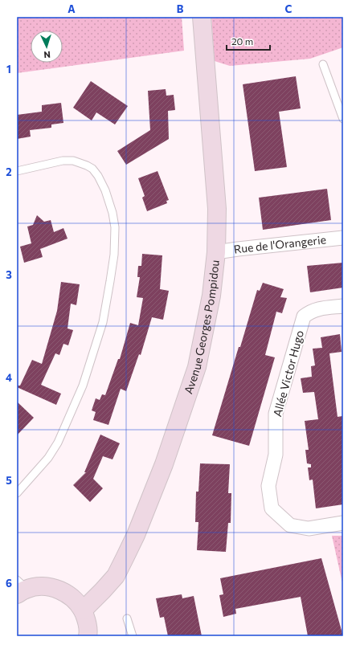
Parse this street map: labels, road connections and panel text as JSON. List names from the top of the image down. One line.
{"streets":{"main road":["Avenue Georges Pompidou"],"street":["Rue de l'Orangerie","Allée Victor Hugo"]},"crossings":[["Rue de l'Orangerie","Avenue Georges Pompidou"]],"scale_bar":"20 m","north":"bottom","grid":{"columns":["A","B","C"],"rows":["1","2","3","4","5","6"]}}
